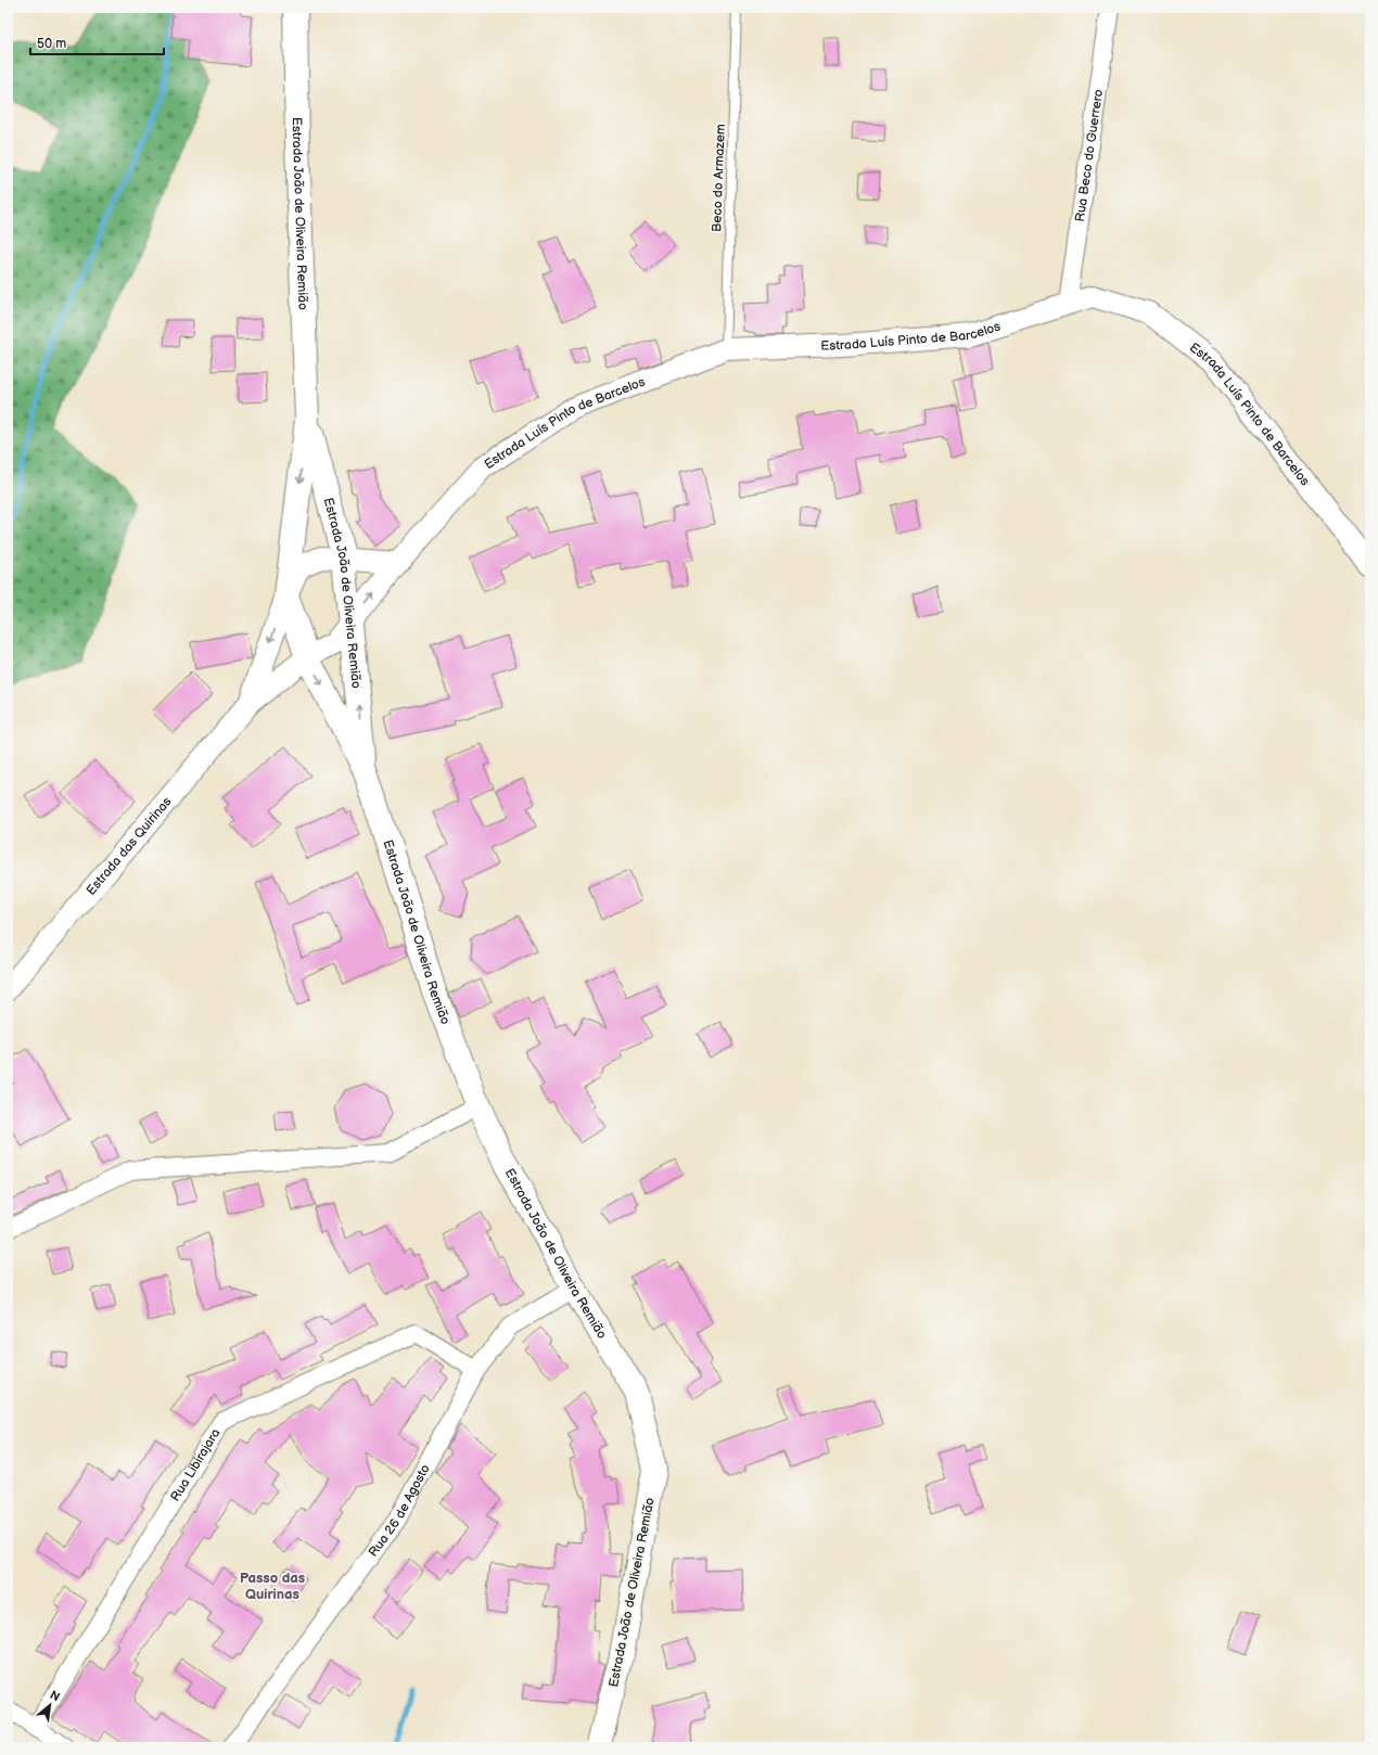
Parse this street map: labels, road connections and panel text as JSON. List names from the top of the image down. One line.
{"streets":{"main road":["Estrada João de Oliveira Remião"],"street":["Rua Beco do Guerrero","Estrada Luís Pinto de Barcelos","Estrada das Quirinas","Rua Libirajara","Rua 26 de Agosto"],"lane":["Beco do Armazem"]},"crossings":[["Rua Beco do Guerrero","Estrada Luís Pinto de Barcelos"],["Beco do Armazem","Estrada Luís Pinto de Barcelos"],["Estrada João de Oliveira Remião","Estrada Luís Pinto de Barcelos"],["Estrada João de Oliveira Remião","Estrada das Quirinas"],["Estrada João de Oliveira Remião","Rua 26 de Agosto"],["Estrada Luís Pinto de Barcelos","Estrada das Quirinas"],["Rua Libirajara","Rua 26 de Agosto"]],"districts":["Passo das Quirinas"],"scale_bar":"50 m","north":"top right"}
